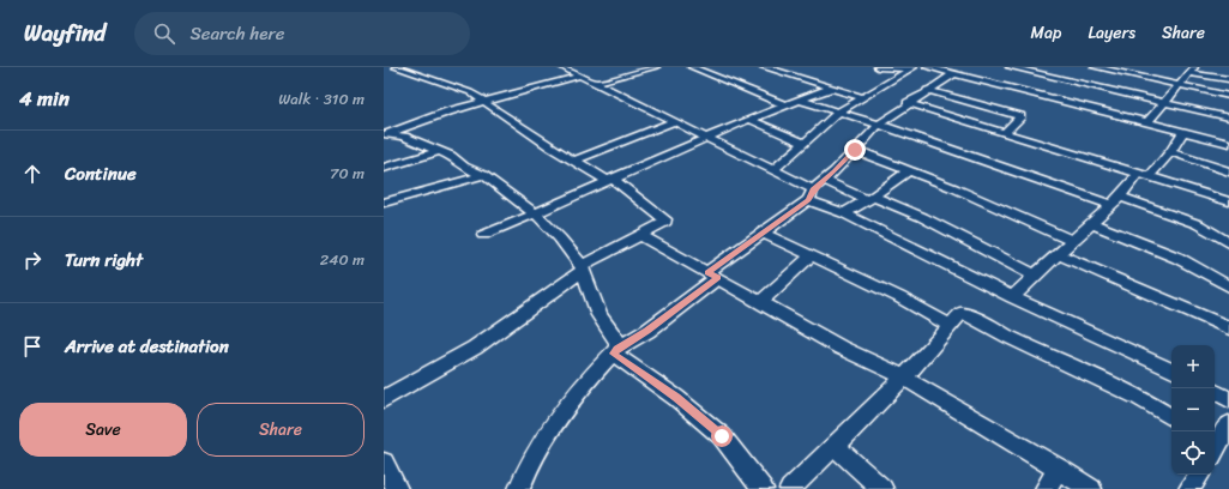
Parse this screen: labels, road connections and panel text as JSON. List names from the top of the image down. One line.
{"page":{"header":"Wayfind","search":"Search here","nav":["Map","Layers","Share"],"heading":["4 min","Walk · 310 m"],"list":[["Continue","70 m"],["Turn right","240 m"],"Arrive at destination"],"map_buttons":["+","−"],"buttons":["Save","Share"]}}
